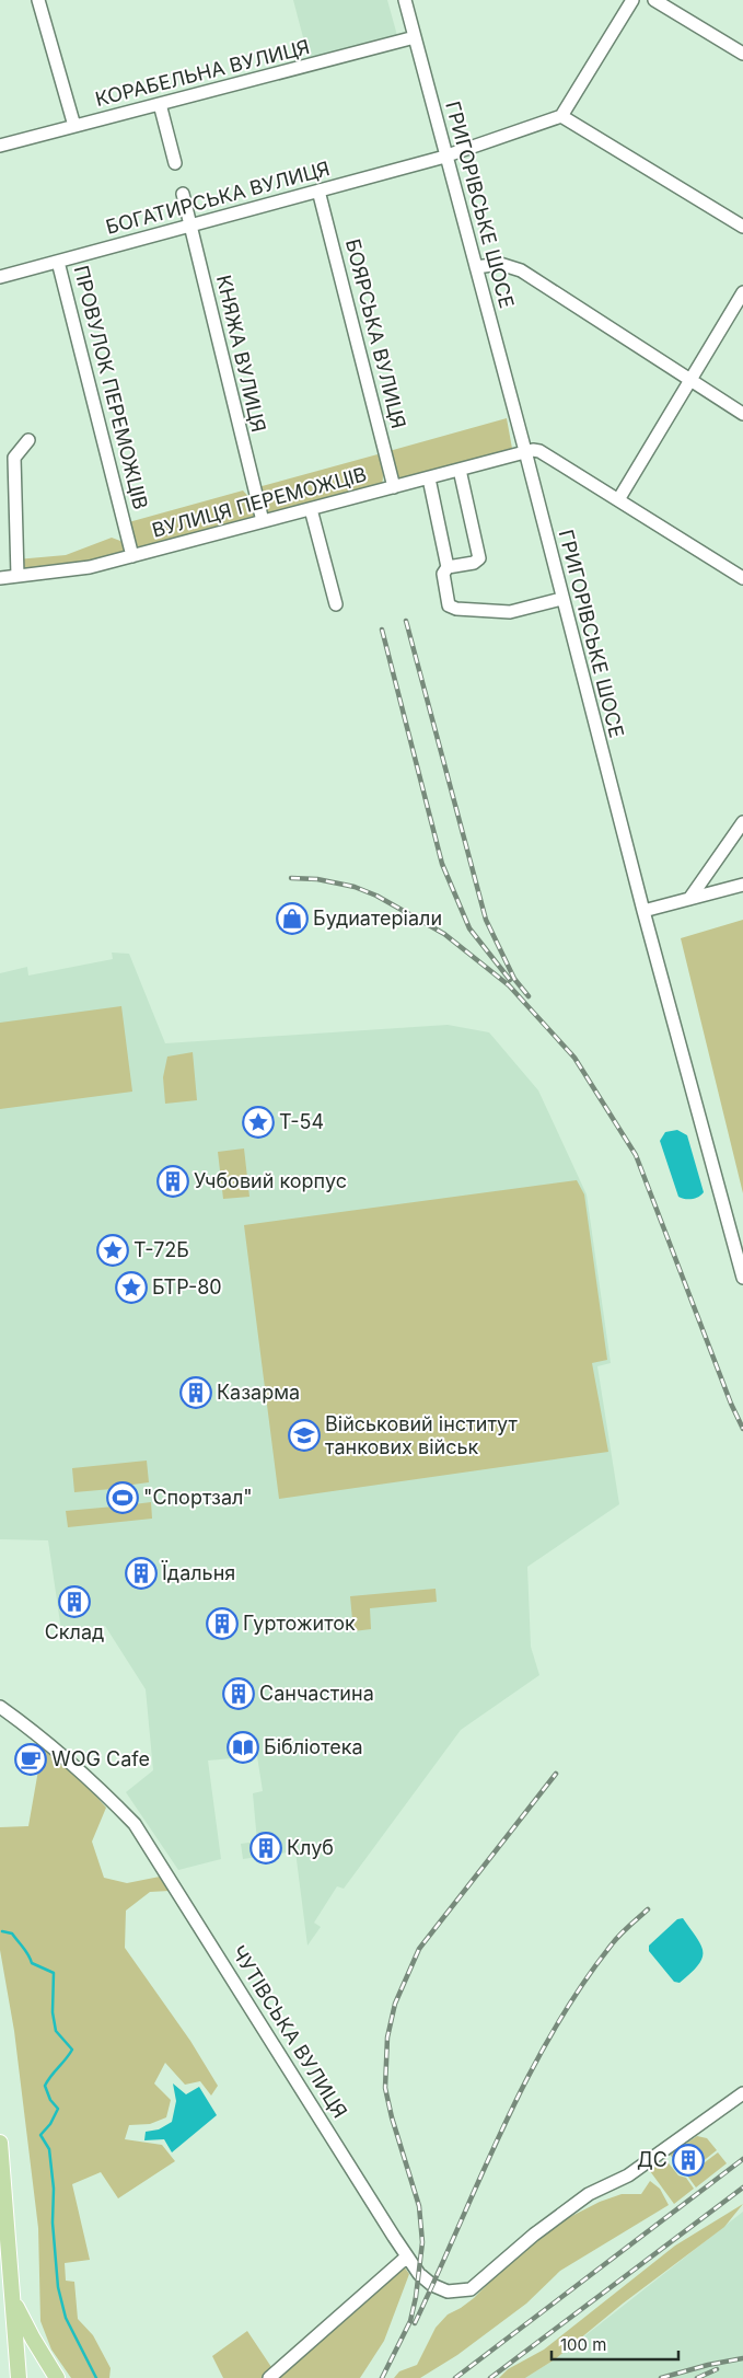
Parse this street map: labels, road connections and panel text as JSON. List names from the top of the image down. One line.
{"streets":{"street":["КОРАБЕЛЬНА ВУЛИЦЯ","БОГАТИРСЬКА ВУЛИЦЯ","ГРИГОРІВСЬКЕ ШОСЕ","БОЯРСЬКА ВУЛИЦЯ","КНЯЖА ВУЛИЦЯ","ПРОВУЛОК ПЕРЕМОЖЦІВ","ВУЛИЦЯ ПЕРЕМОЖЦІВ","ЧУТІВСЬКА ВУЛИЦЯ"]},"crossings":[["КОРАБЕЛЬНА ВУЛИЦЯ","ГРИГОРІВСЬКЕ ШОСЕ"],["БОГАТИРСЬКА ВУЛИЦЯ","ГРИГОРІВСЬКЕ ШОСЕ"],["БОГАТИРСЬКА ВУЛИЦЯ","БОЯРСЬКА ВУЛИЦЯ"],["БОГАТИРСЬКА ВУЛИЦЯ","КНЯЖА ВУЛИЦЯ"],["БОГАТИРСЬКА ВУЛИЦЯ","ПРОВУЛОК ПЕРЕМОЖЦІВ"],["ГРИГОРІВСЬКЕ ШОСЕ","ВУЛИЦЯ ПЕРЕМОЖЦІВ"],["БОЯРСЬКА ВУЛИЦЯ","ВУЛИЦЯ ПЕРЕМОЖЦІВ"],["КНЯЖА ВУЛИЦЯ","ВУЛИЦЯ ПЕРЕМОЖЦІВ"],["ПРОВУЛОК ПЕРЕМОЖЦІВ","ВУЛИЦЯ ПЕРЕМОЖЦІВ"]],"places":{"shop":["Будиатеріали"],"place":["Т-54","Т-72Б","БТР-80"],"building":["Учбовий корпус","Казарма","Їдальня","Склад","Гуртожиток","Санчастина","Клуб","ДС"],"school or university":["Військовий інститут танкових військ"],"sports":["\"Спортзал\""],"library":["Бібліотека"],"cafe":["WOG Cafe"]},"scale_bar":"100 m"}
